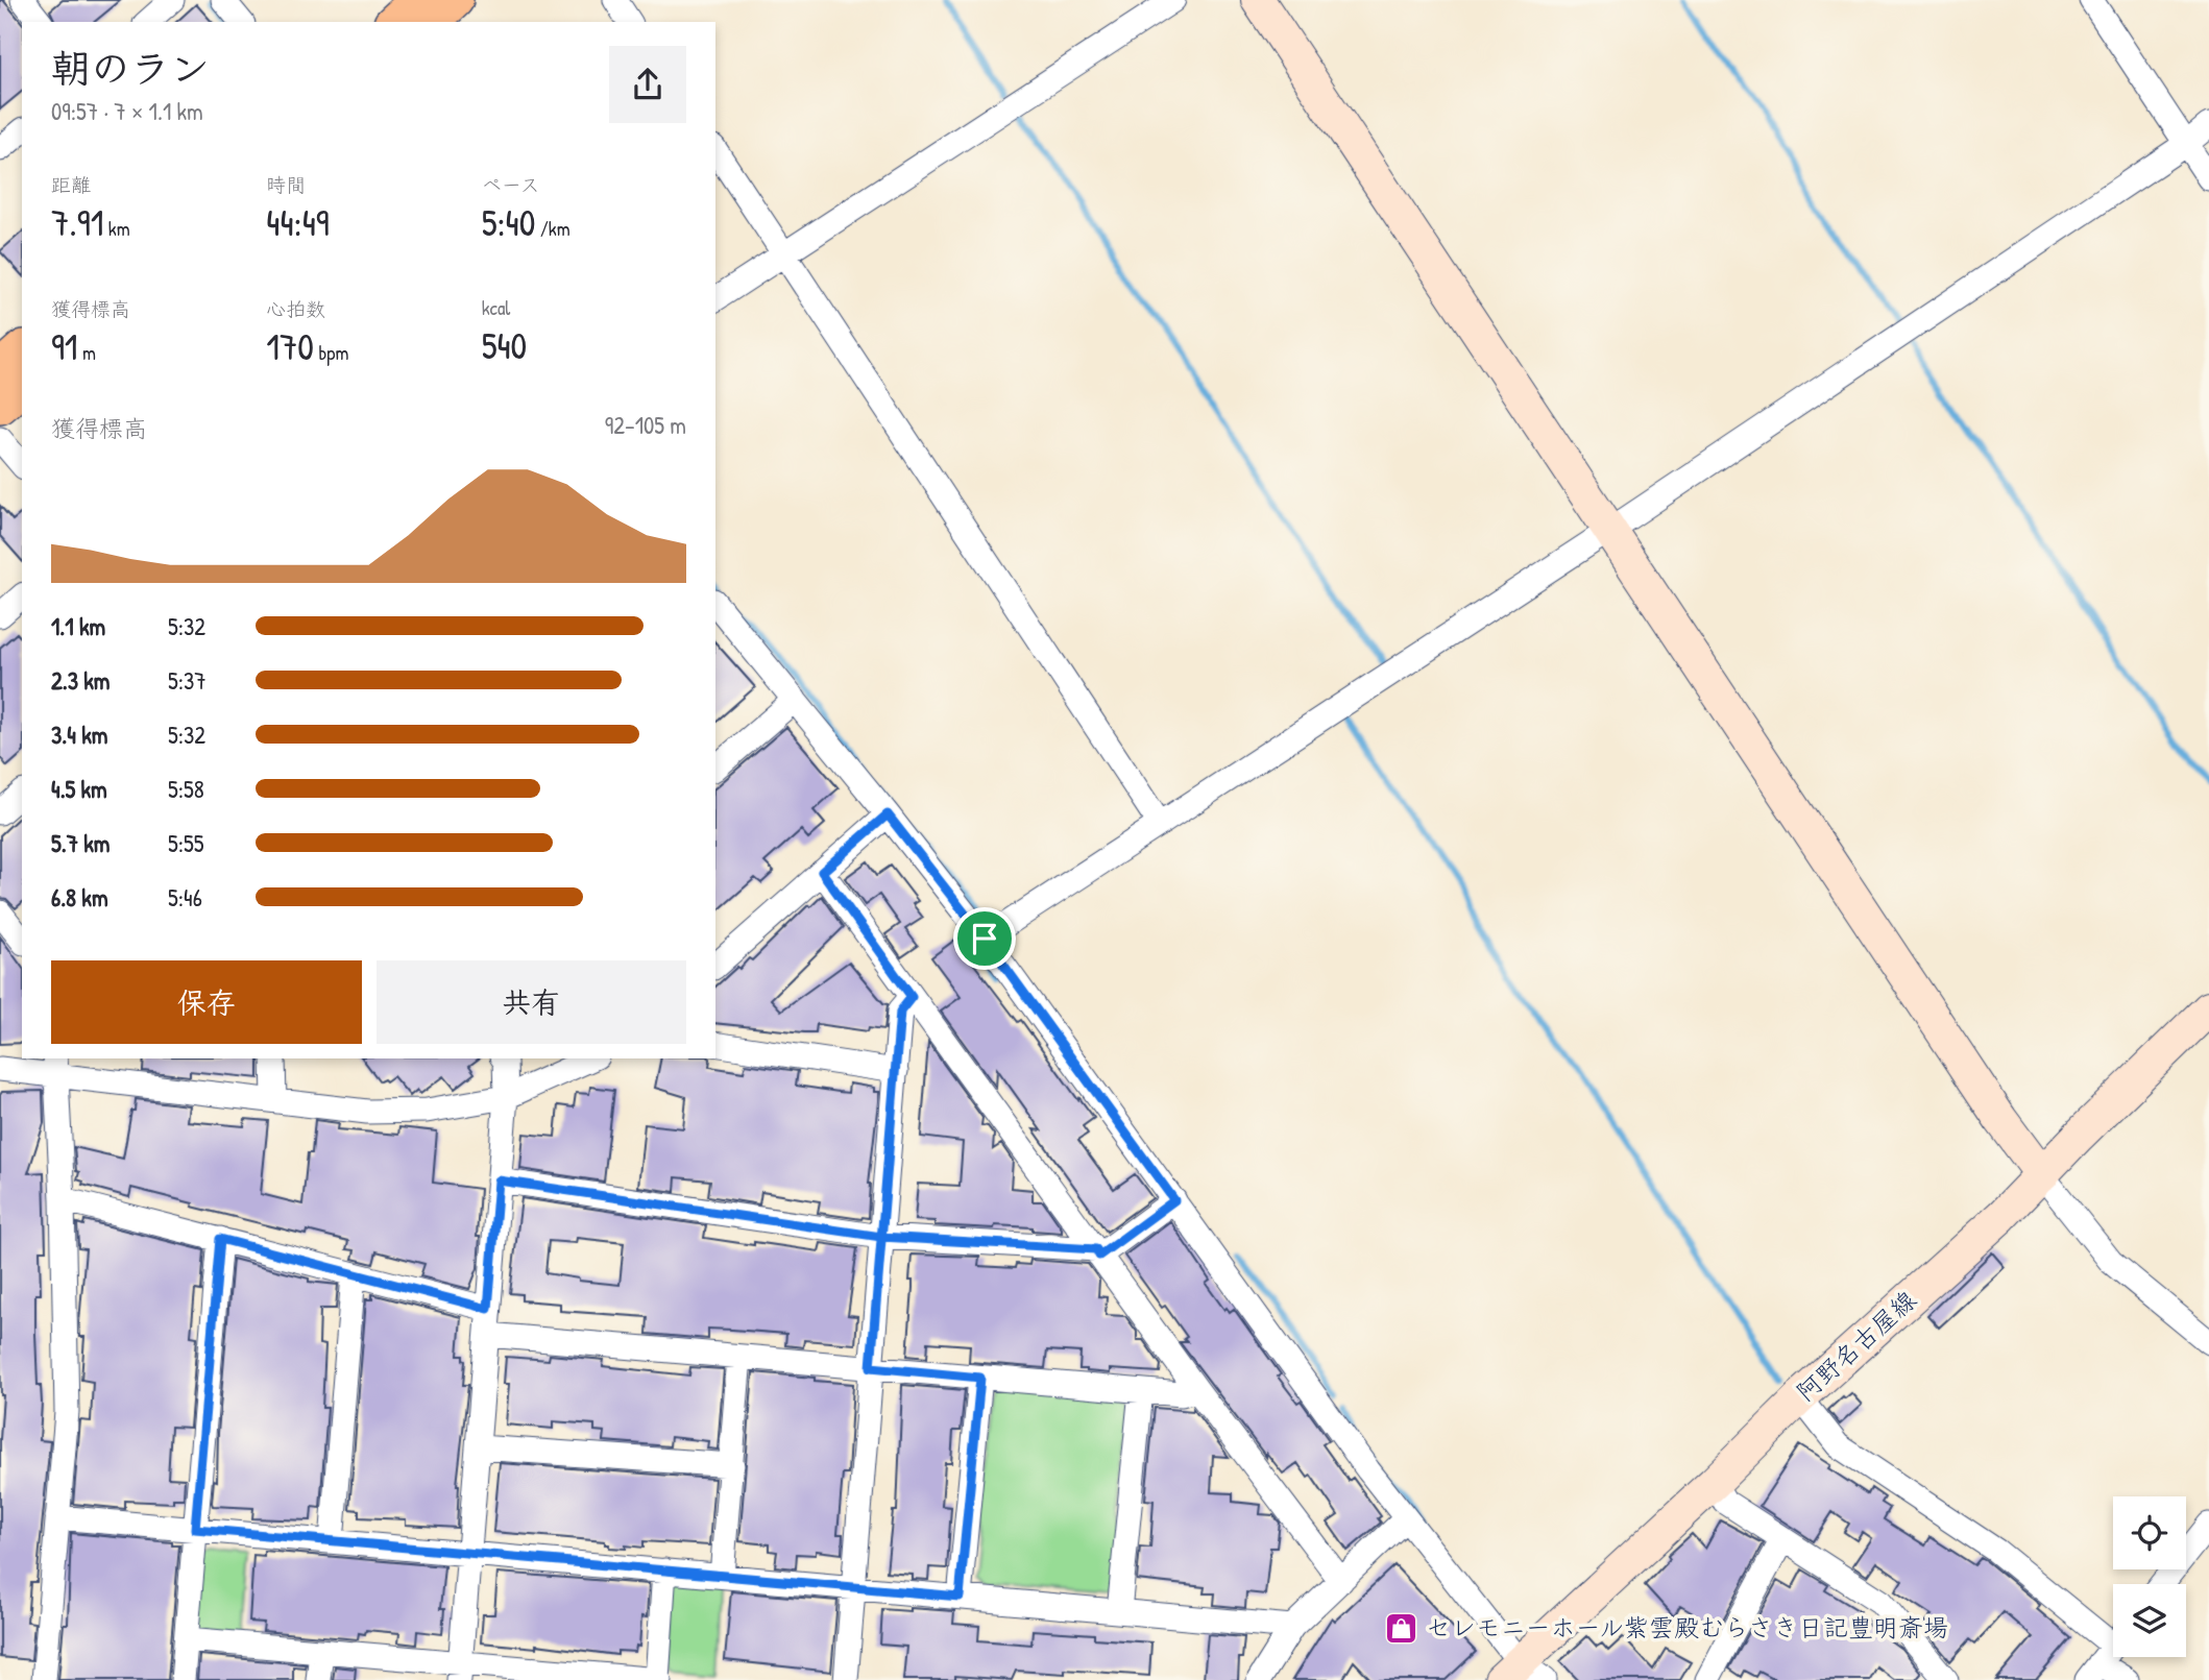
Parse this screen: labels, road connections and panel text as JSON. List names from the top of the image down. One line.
{"streets":{"street":["阿野名古屋線"]},"places":{"shop":["セレモニーホール紫雲殿むらさき日記豊明斎場"]},"page":{"heading":["朝のラン","09:57 · 7 × 1.1 km"],"stats":[["距離","7.91 km"],["時間","44:49"],["ペース","5:40 /km"],["獲得標高","91 m"],["心拍数","170 bpm"],["kcal","540"]],"chart":["獲得標高","92–105 m"],"list":[{"name":"1.1 km","note":"5:32"},{"name":"2.3 km","note":"5:37"},{"name":"3.4 km","note":"5:32"},{"name":"4.5 km","note":"5:58"},{"name":"5.7 km","note":"5:55"},{"name":"6.8 km","note":"5:46"}],"buttons":["保存","共有"]}}
